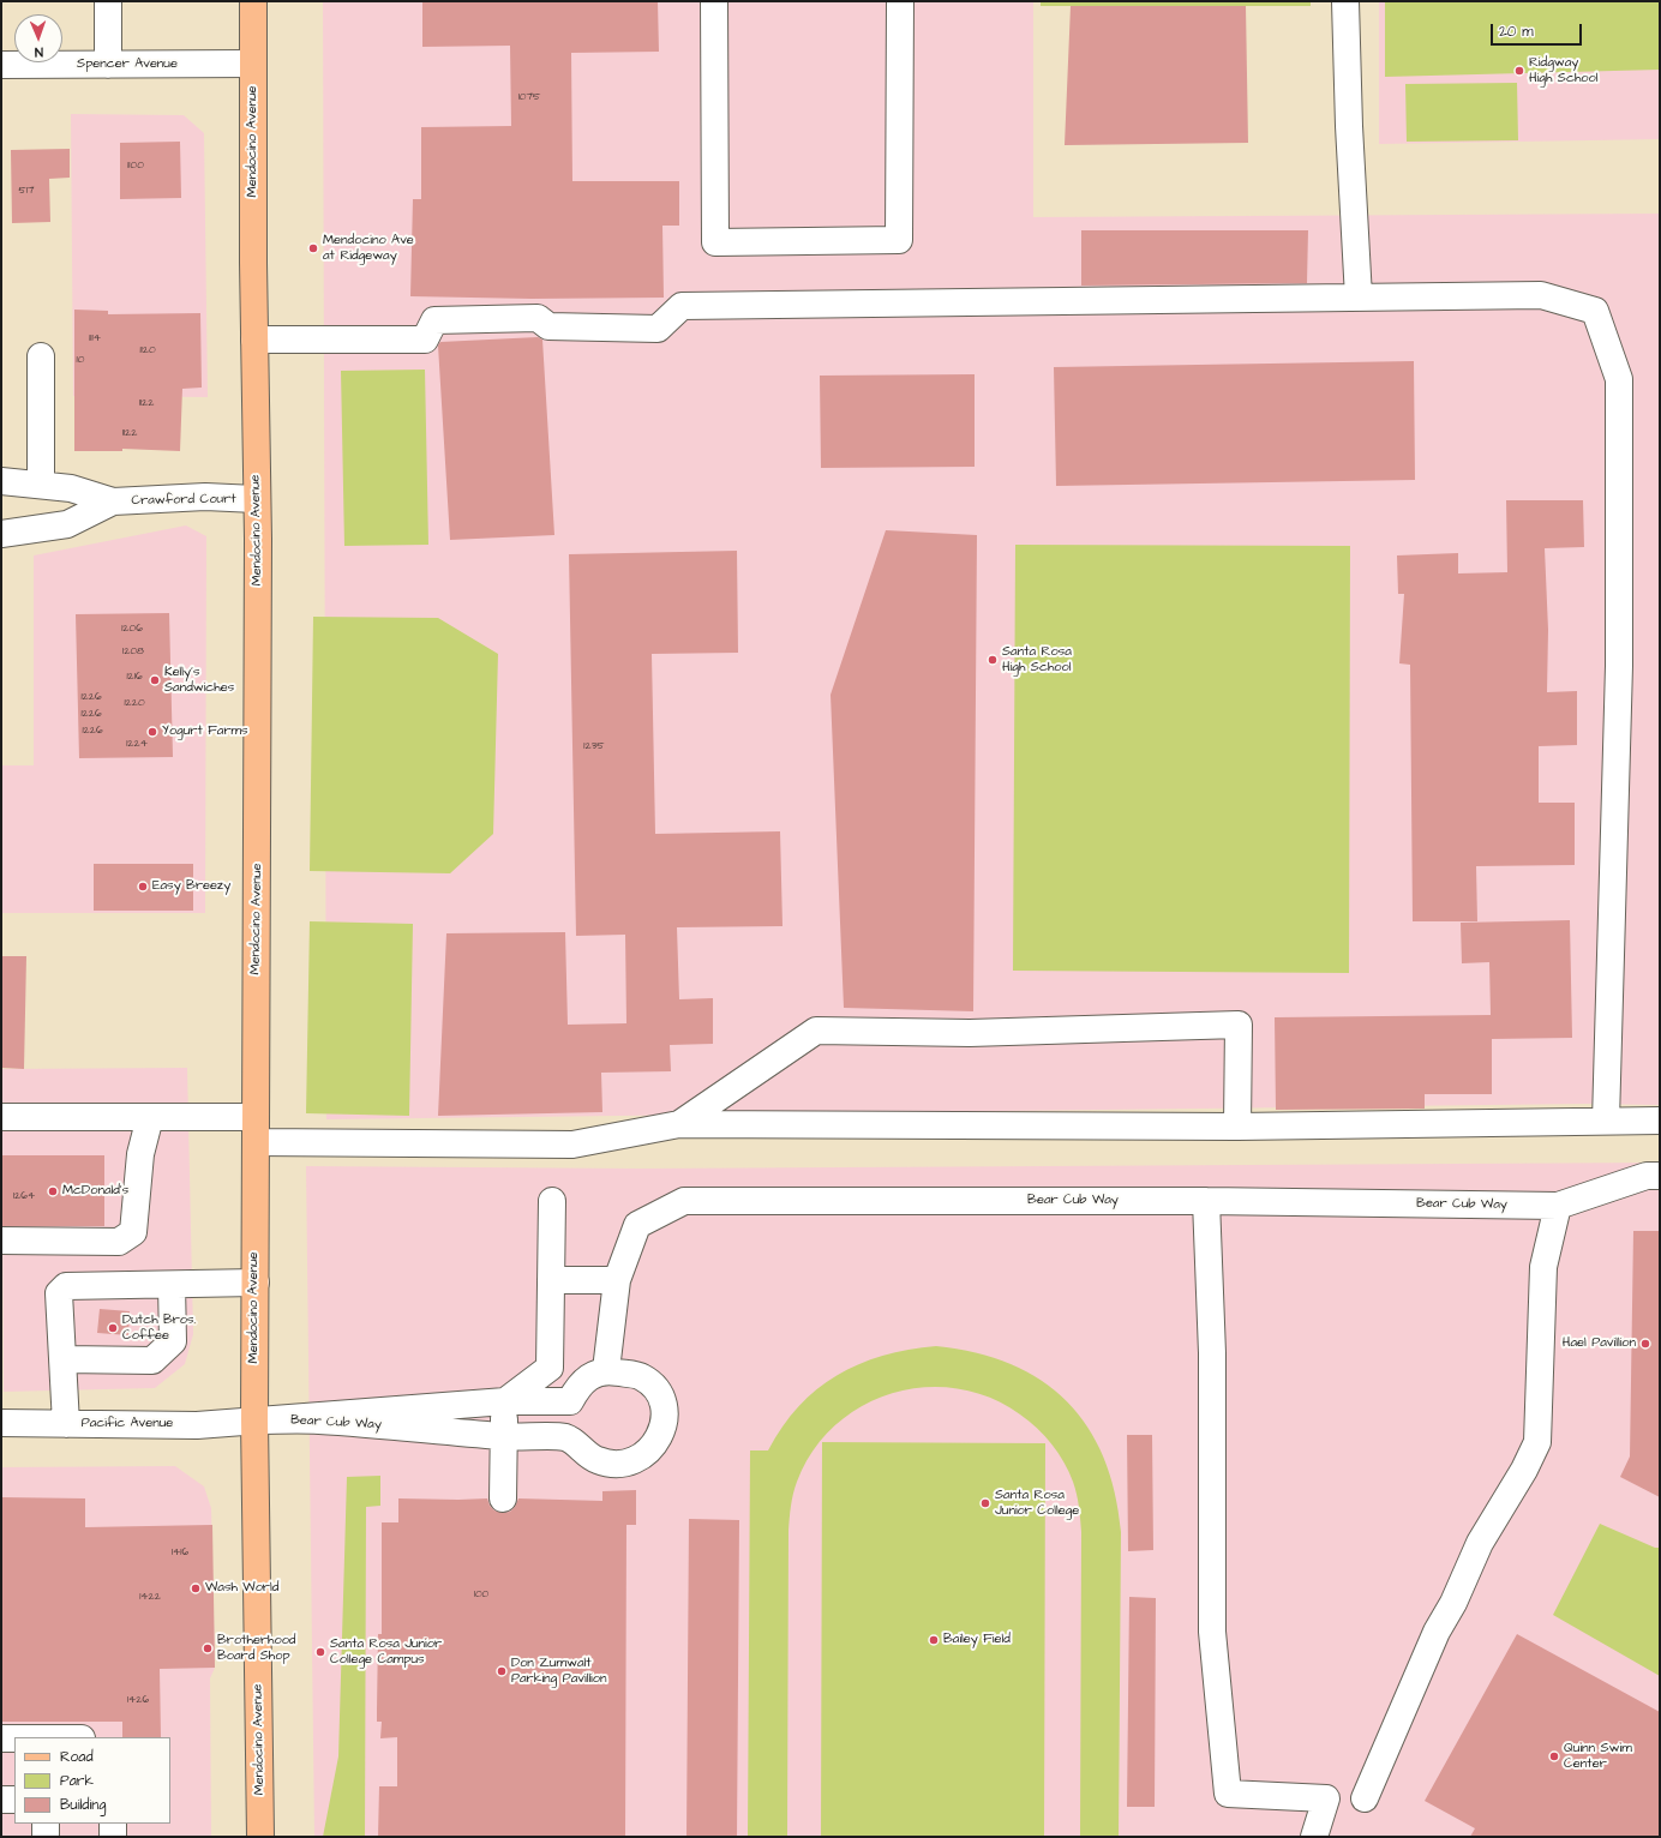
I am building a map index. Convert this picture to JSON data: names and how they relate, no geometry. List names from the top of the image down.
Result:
{
  "streets": {
    "main road": ["Mendocino Avenue"],
    "street": [
      "Spencer Avenue",
      "Crawford Court",
      "Bear Cub Way",
      "Pacific Avenue"
    ]
  },
  "crossings": [
    ["Spencer Avenue", "Mendocino Avenue"],
    ["Mendocino Avenue", "Crawford Court"],
    ["Mendocino Avenue", "Bear Cub Way"],
    ["Mendocino Avenue", "Pacific Avenue"],
    ["Bear Cub Way", "Pacific Avenue"]
  ],
  "places": [
    "Ridgway High School",
    "Mendocino Ave at Ridgeway",
    "Santa Rosa High School",
    "Kelly's Sandwiches",
    "Yogurt Farms",
    "Easy Breezy",
    "McDonald's",
    "Dutch Bros. Coffee",
    "Hael Pavillion",
    "Santa Rosa Junior College",
    "Wash World",
    "Bailey Field",
    "Brotherhood Board Shop",
    "Santa Rosa Junior College Campus",
    "Don Zumwalt Parking Pavillion",
    "Quinn Swim Center"
  ],
  "house_numbers": [
    "1075",
    "1100",
    "517",
    "1114",
    "1120",
    "10",
    "1122",
    "1122",
    "1206",
    "1208",
    "1216",
    "1226",
    "1220",
    "1226",
    "1226",
    "1224",
    "1235",
    "1264",
    "1416",
    "100",
    "1422",
    "1426"
  ],
  "legend": ["Road", "Park", "Building"],
  "scale_bar": "20 m",
  "north": "bottom"
}
